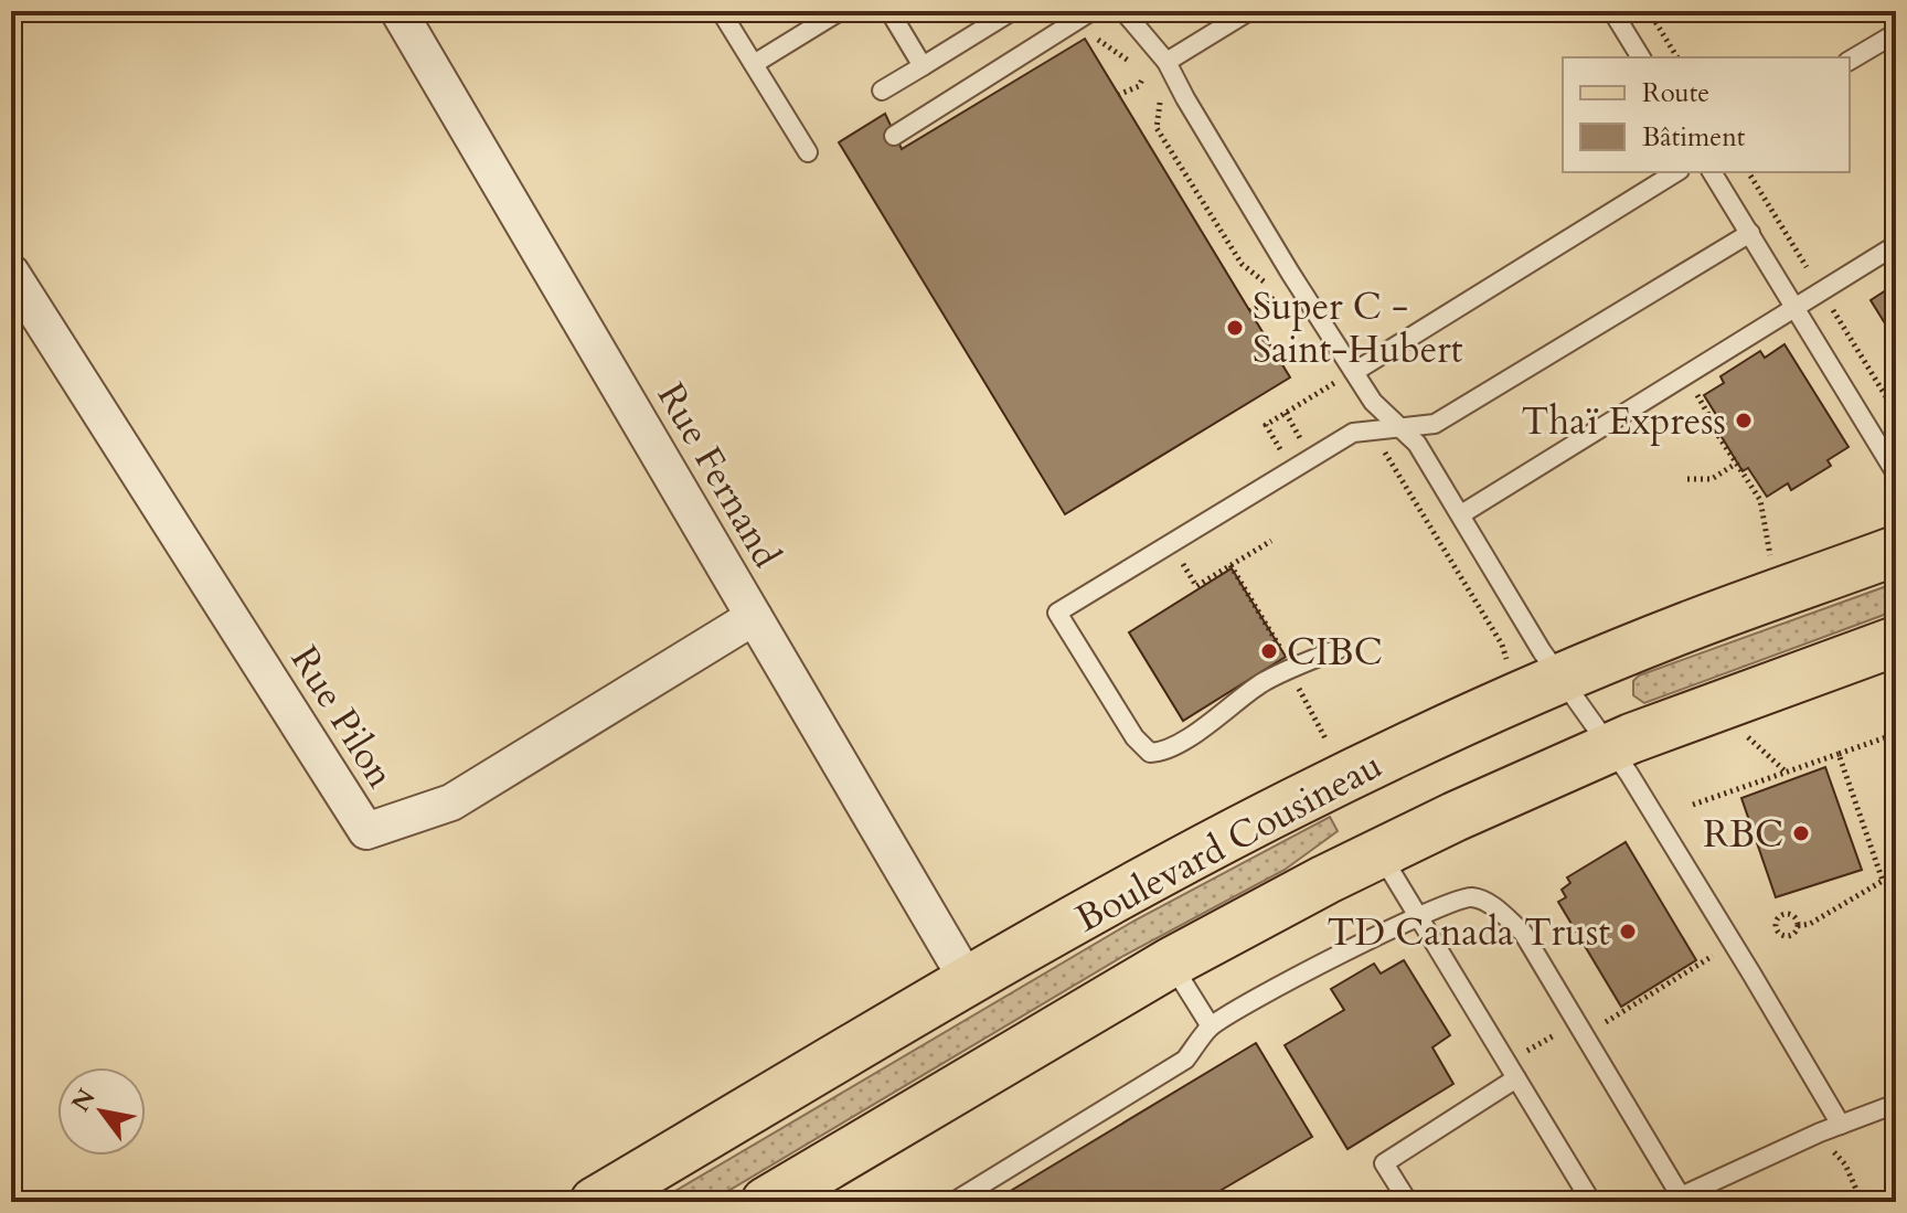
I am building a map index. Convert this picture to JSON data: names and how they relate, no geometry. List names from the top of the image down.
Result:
{
  "streets": {
    "main road": ["Boulevard Cousineau"],
    "street": ["Rue Fernand", "Rue Pilon"]
  },
  "crossings": [
    ["Rue Fernand", "Rue Pilon"],
    ["Rue Fernand", "Boulevard Cousineau"]
  ],
  "places": [
    "Super C - Saint-Hubert",
    "Thaï Express",
    "CIBC",
    "RBC",
    "TD Canada Trust"
  ],
  "legend": ["Route", "Bâtiment"],
  "north": "top left"
}
